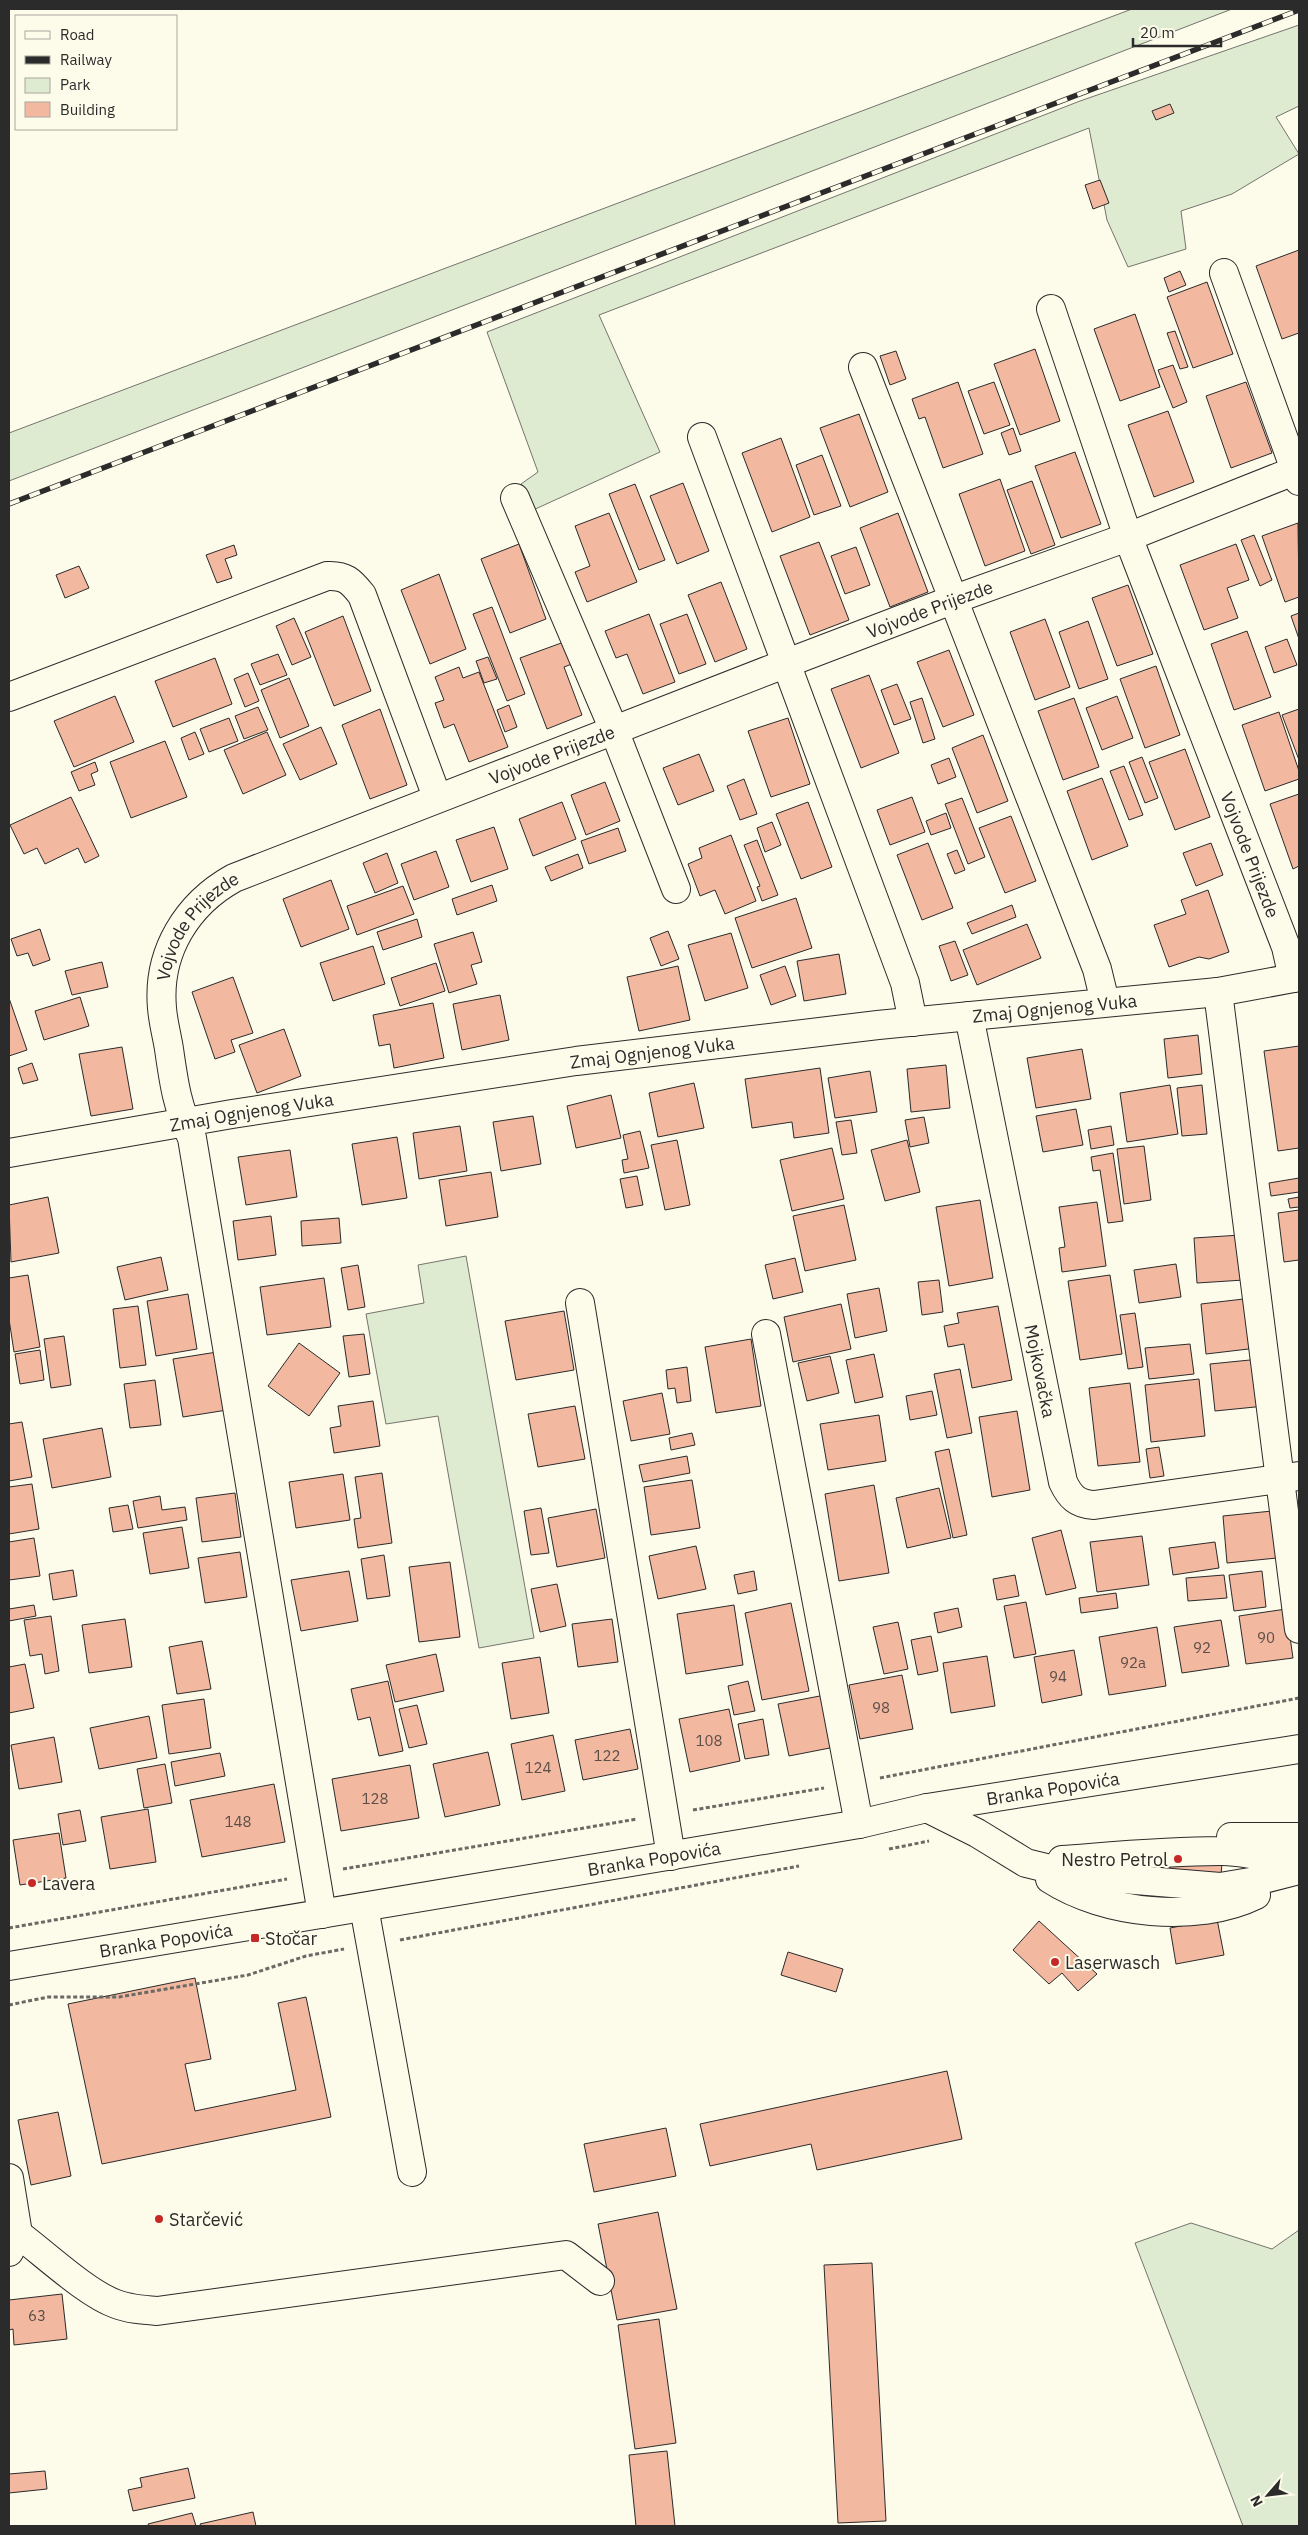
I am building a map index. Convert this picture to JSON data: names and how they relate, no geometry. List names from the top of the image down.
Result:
{
  "streets": {
    "street": [
      "Vojvode Prijezde",
      "Zmaj Ognjenog Vuka",
      "Mojkovačka",
      "Branka Popovića"
    ]
  },
  "crossings": [
    ["Vojvode Prijezde", "Zmaj Ognjenog Vuka"],
    ["Vojvode Prijezde", "Branka Popovića"],
    ["Zmaj Ognjenog Vuka", "Mojkovačka"]
  ],
  "places": {
    "other": [
      "Nestro Petrol",
      "Lavera",
      "Laserwasch",
      "Starčević"
    ],
    "transit": ["Stočar"]
  },
  "house_numbers": [
    "90",
    "92",
    "92a",
    "94",
    "98",
    "108",
    "122",
    "124",
    "128",
    "148",
    "63"
  ],
  "legend": [
    "Road",
    "Railway",
    "Park",
    "Building"
  ],
  "scale_bar": "20 m",
  "north": "bottom left"
}
